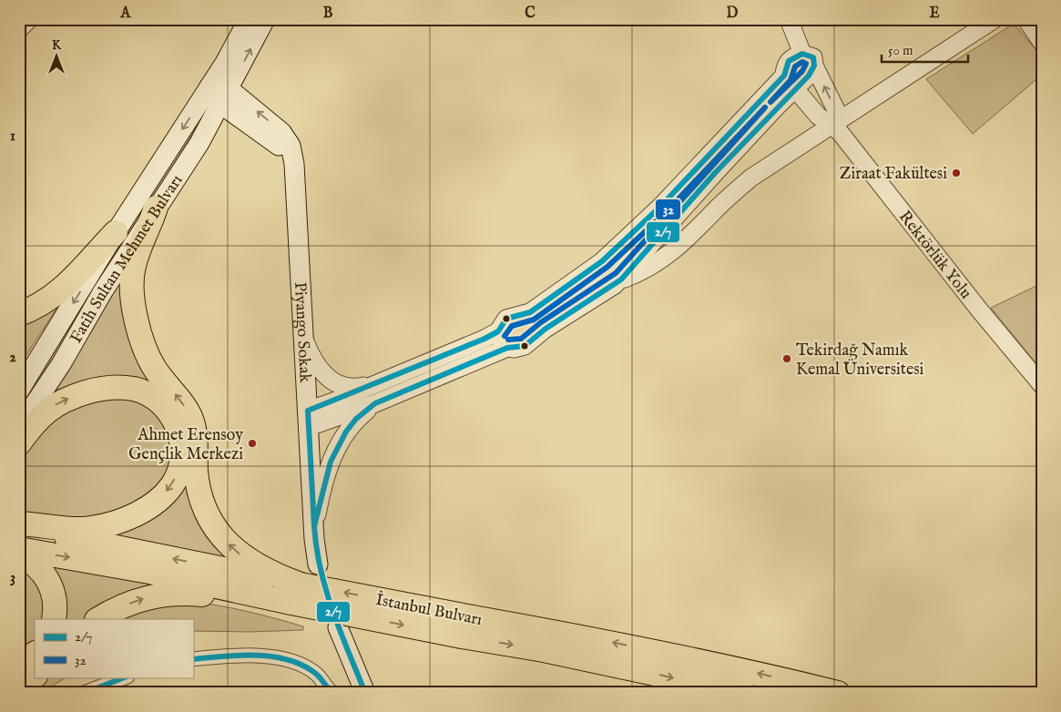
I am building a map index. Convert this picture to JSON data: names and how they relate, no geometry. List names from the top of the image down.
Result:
{
  "streets": {
    "highway": ["İstanbul Bulvarı"],
    "main road": ["Fatih Sultan Mehmet Bulvarı", "Piyango Sokak"],
    "street": ["Rektörlük Yolu"]
  },
  "crossings": [
    ["Fatih Sultan Mehmet Bulvarı", "Piyango Sokak"]
  ],
  "places": ["Ziraat Fakültesi", "Tekirdağ Namık Kemal Üniversitesi", "Ahmet Erensoy Gençlik Merkezi"],
  "lines": ["transit line 2/7", "transit line 32"],
  "legend": ["2/7", "32"],
  "scale_bar": "50 m",
  "north": "top",
  "grid": {
    "columns": [
      "A",
      "B",
      "C",
      "D",
      "E"
    ],
    "rows": ["1", "2", "3"]
  }
}
